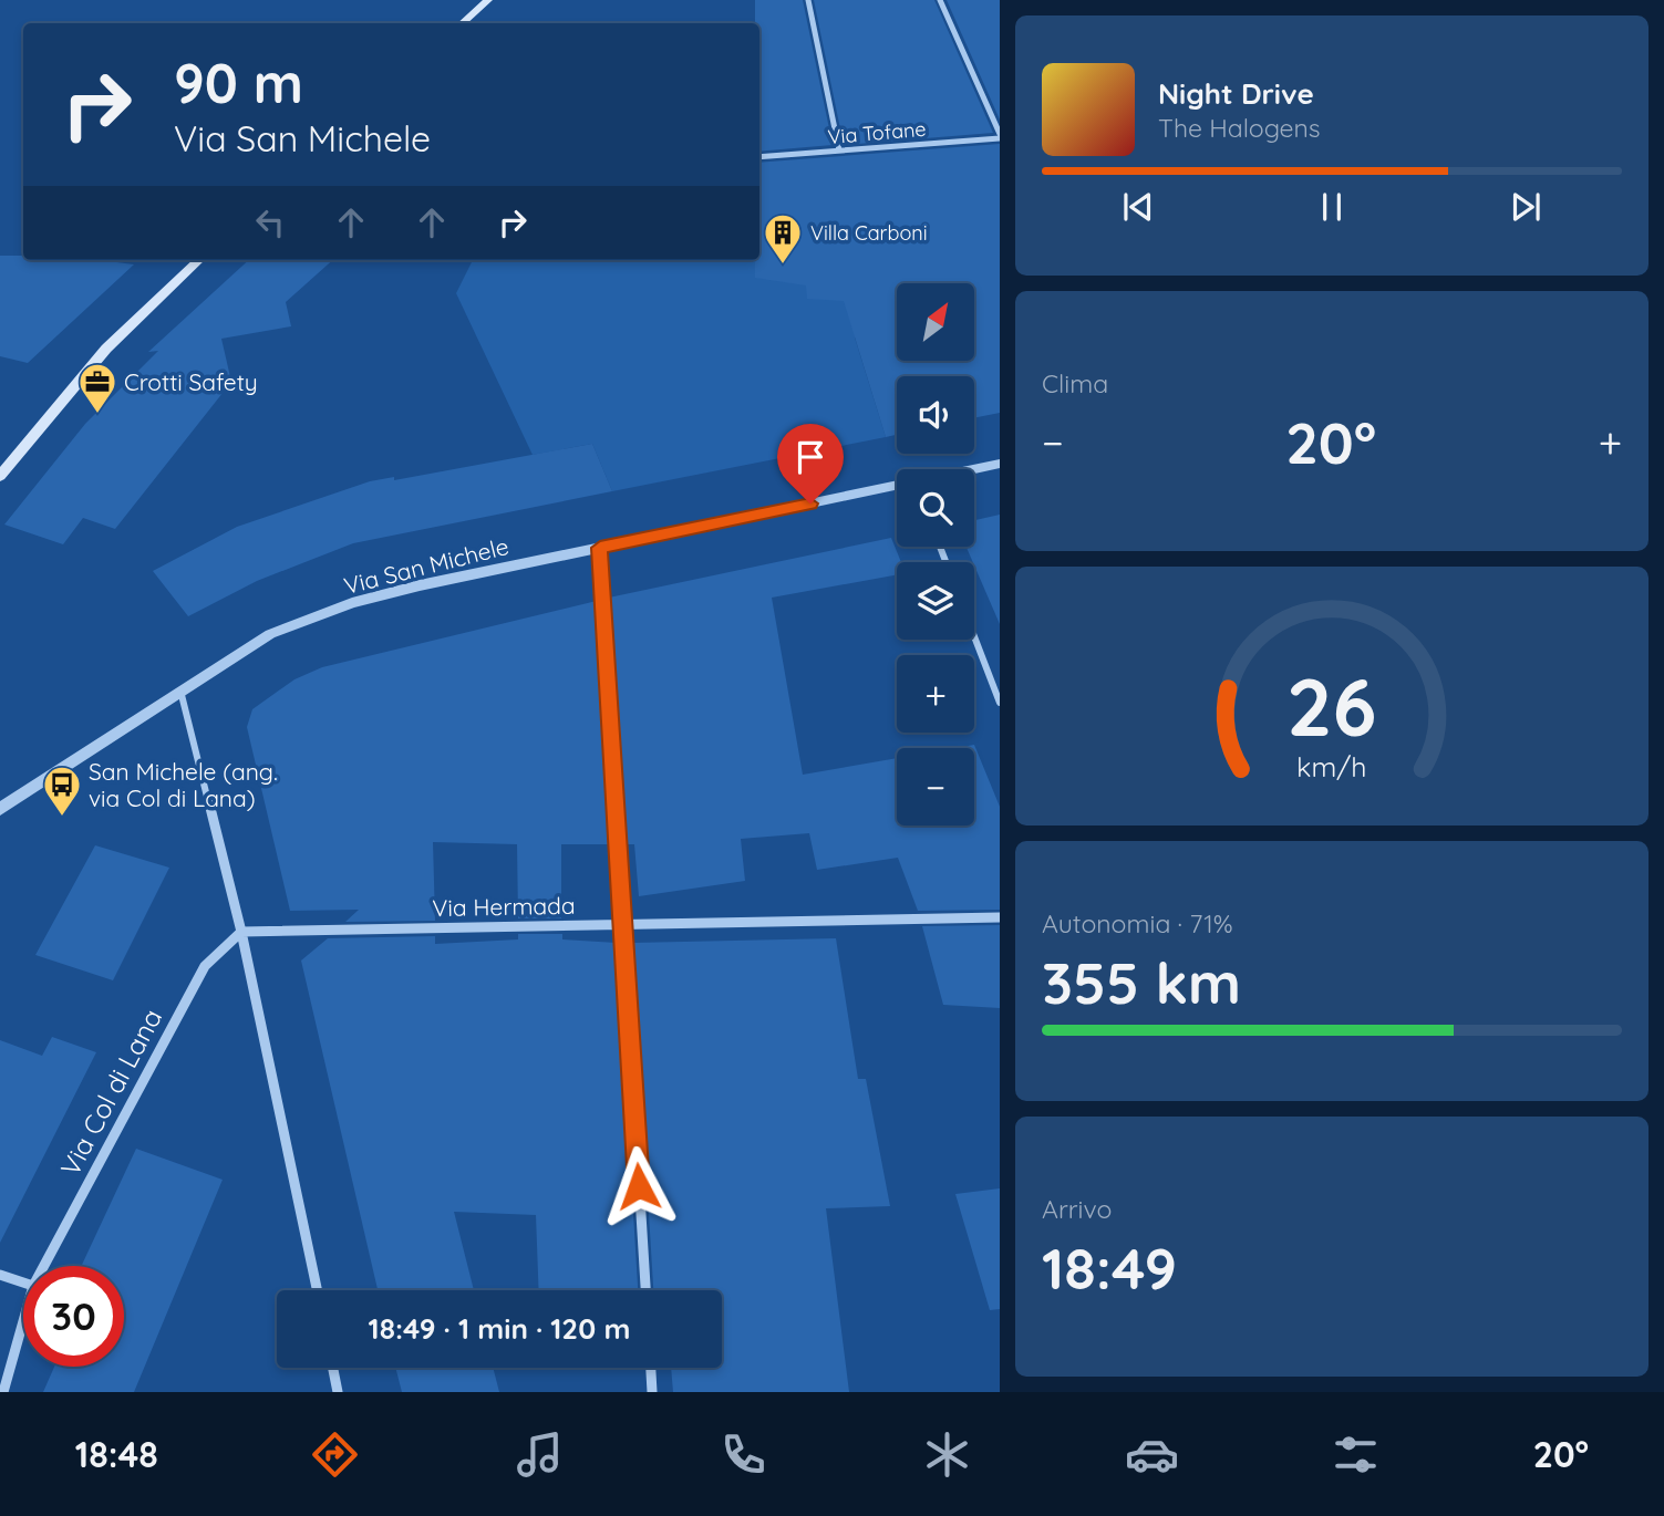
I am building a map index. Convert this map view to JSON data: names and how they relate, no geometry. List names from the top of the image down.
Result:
{
  "streets": {
    "street": [
      "Via Tofane",
      "Via San Michele",
      "Via Hermada",
      "Via Col di Lana"
    ]
  },
  "crossings": [
    ["Via Hermada", "Via Col di Lana"]
  ],
  "places": {
    "building": ["Villa Carboni"],
    "office": ["Crotti Safety"],
    "bus stop": ["San Michele (ang. via Col di Lana)"]
  },
  "north": "top right",
  "page": {
    "turn": ["90 m", "Via San Michele"],
    "song": ["Night Drive", "The Halogens"],
    "map_buttons": ["+", "−"],
    "tile": [
      "Clima",
      ["Autonomia · 71%", "355 km"],
      ["Arrivo", "18:49"]
    ],
    "heat": ["−", "20°", "+"],
    "limit": "30",
    "trip": "18:49 · 1 min · 120 m",
    "tabs": ["18:48", "20°"],
    "gauge": ["26", "km/h"]
  }
}
